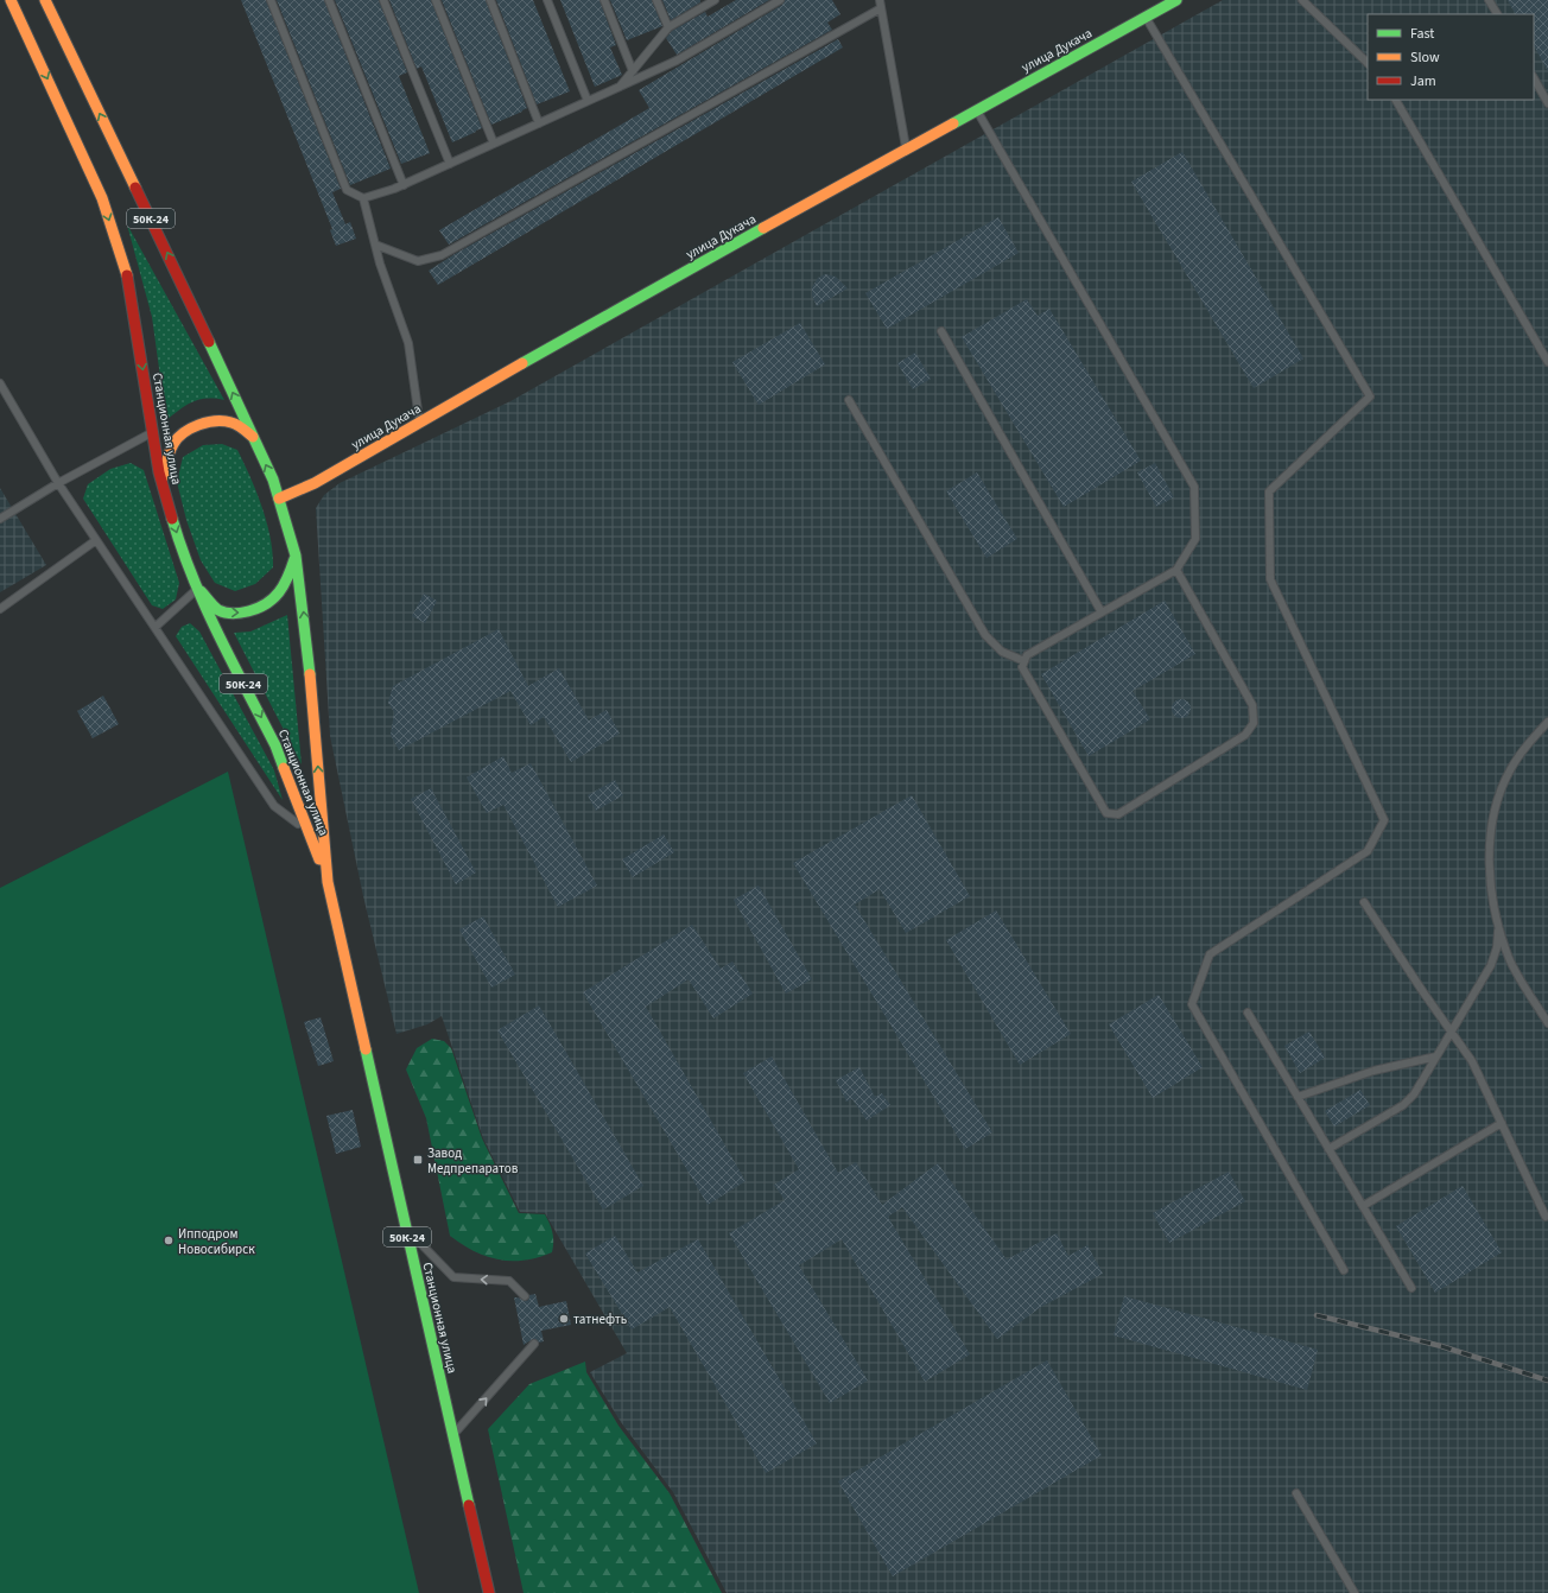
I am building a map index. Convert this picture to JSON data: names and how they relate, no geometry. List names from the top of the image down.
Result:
{
  "streets": {
    "main road": ["улица Дукача", "50К-24", "Станционная улица"]
  },
  "crossings": [
    ["улица Дукача", "Станционная улица"]
  ],
  "places": {
    "transit": ["Завод Медпрепаратов"],
    "other": ["Ипподром Новосибирск", "татнефть"]
  },
  "legend": ["Fast", "Slow", "Jam"]
}
